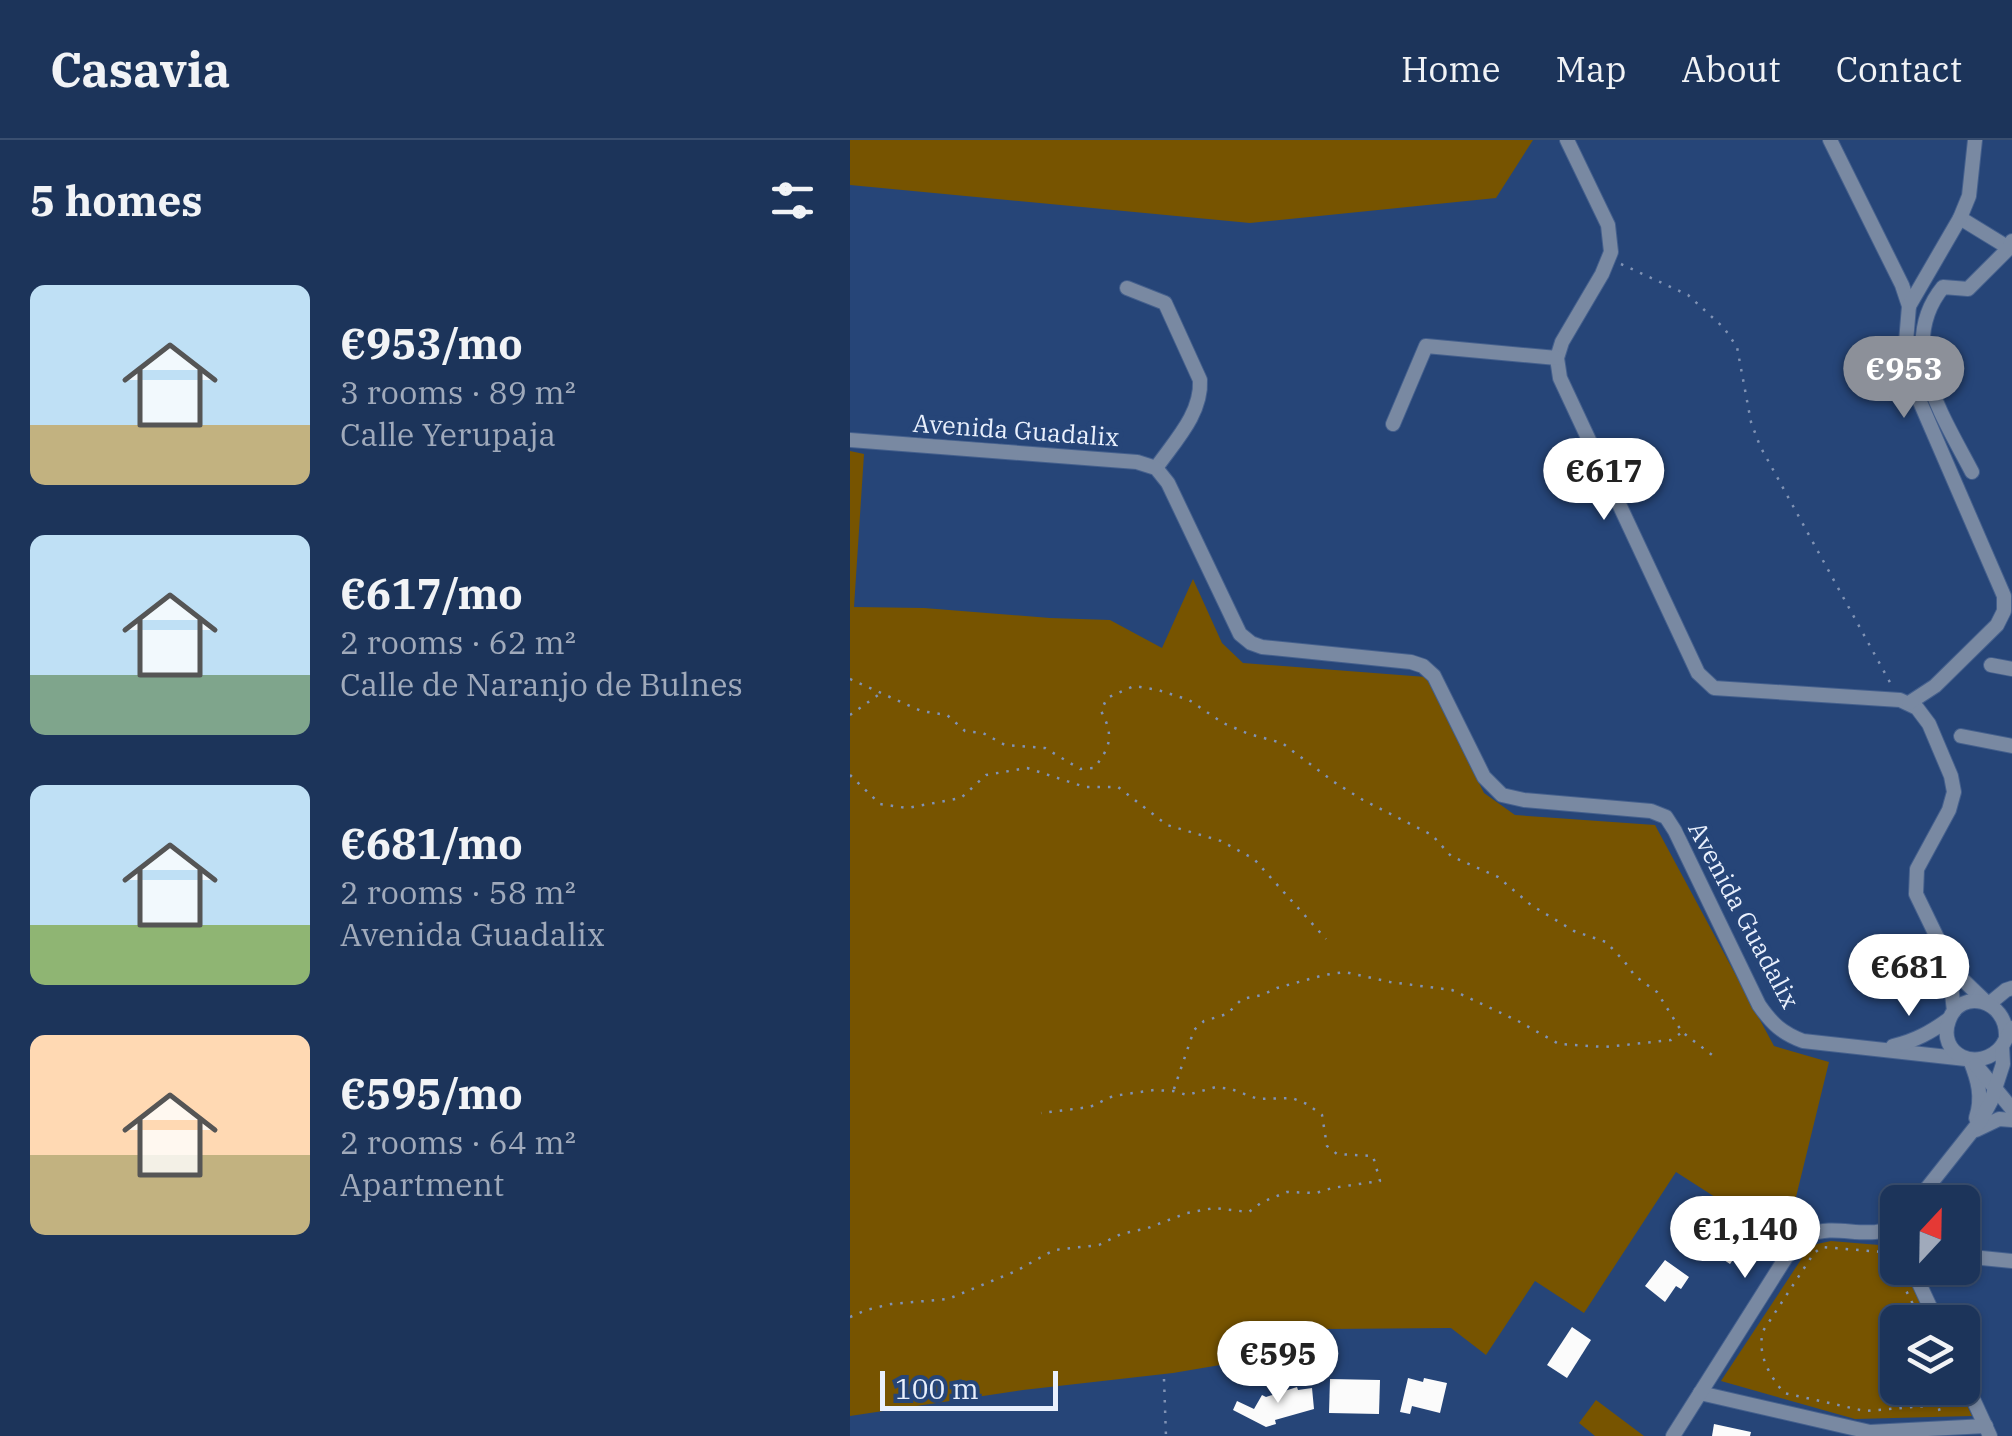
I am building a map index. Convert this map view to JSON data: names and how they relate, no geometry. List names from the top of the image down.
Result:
{
  "streets": {
    "street": ["Avenida Guadalix"]
  },
  "scale_bar": "100 m",
  "north": "top",
  "page": {
    "header": "Casavia",
    "nav": [
      "Home",
      "Map",
      "About",
      "Contact"
    ],
    "heading": "5 homes",
    "list": [
      {
        "name": "€953/mo",
        "note": "3 rooms · 89 m² · Calle Yerupaja"
      },
      {
        "name": "€617/mo",
        "note": "2 rooms · 62 m² · Calle de Naranjo de Bulnes"
      },
      {
        "name": "€681/mo",
        "note": "2 rooms · 58 m² · Avenida Guadalix"
      },
      {
        "name": "€595/mo",
        "note": "2 rooms · 64 m² · Apartment"
      }
    ],
    "price": [
      "€953",
      "€617",
      "€681",
      "€1,140",
      "€595"
    ],
    "scale": "100 m"
  }
}
